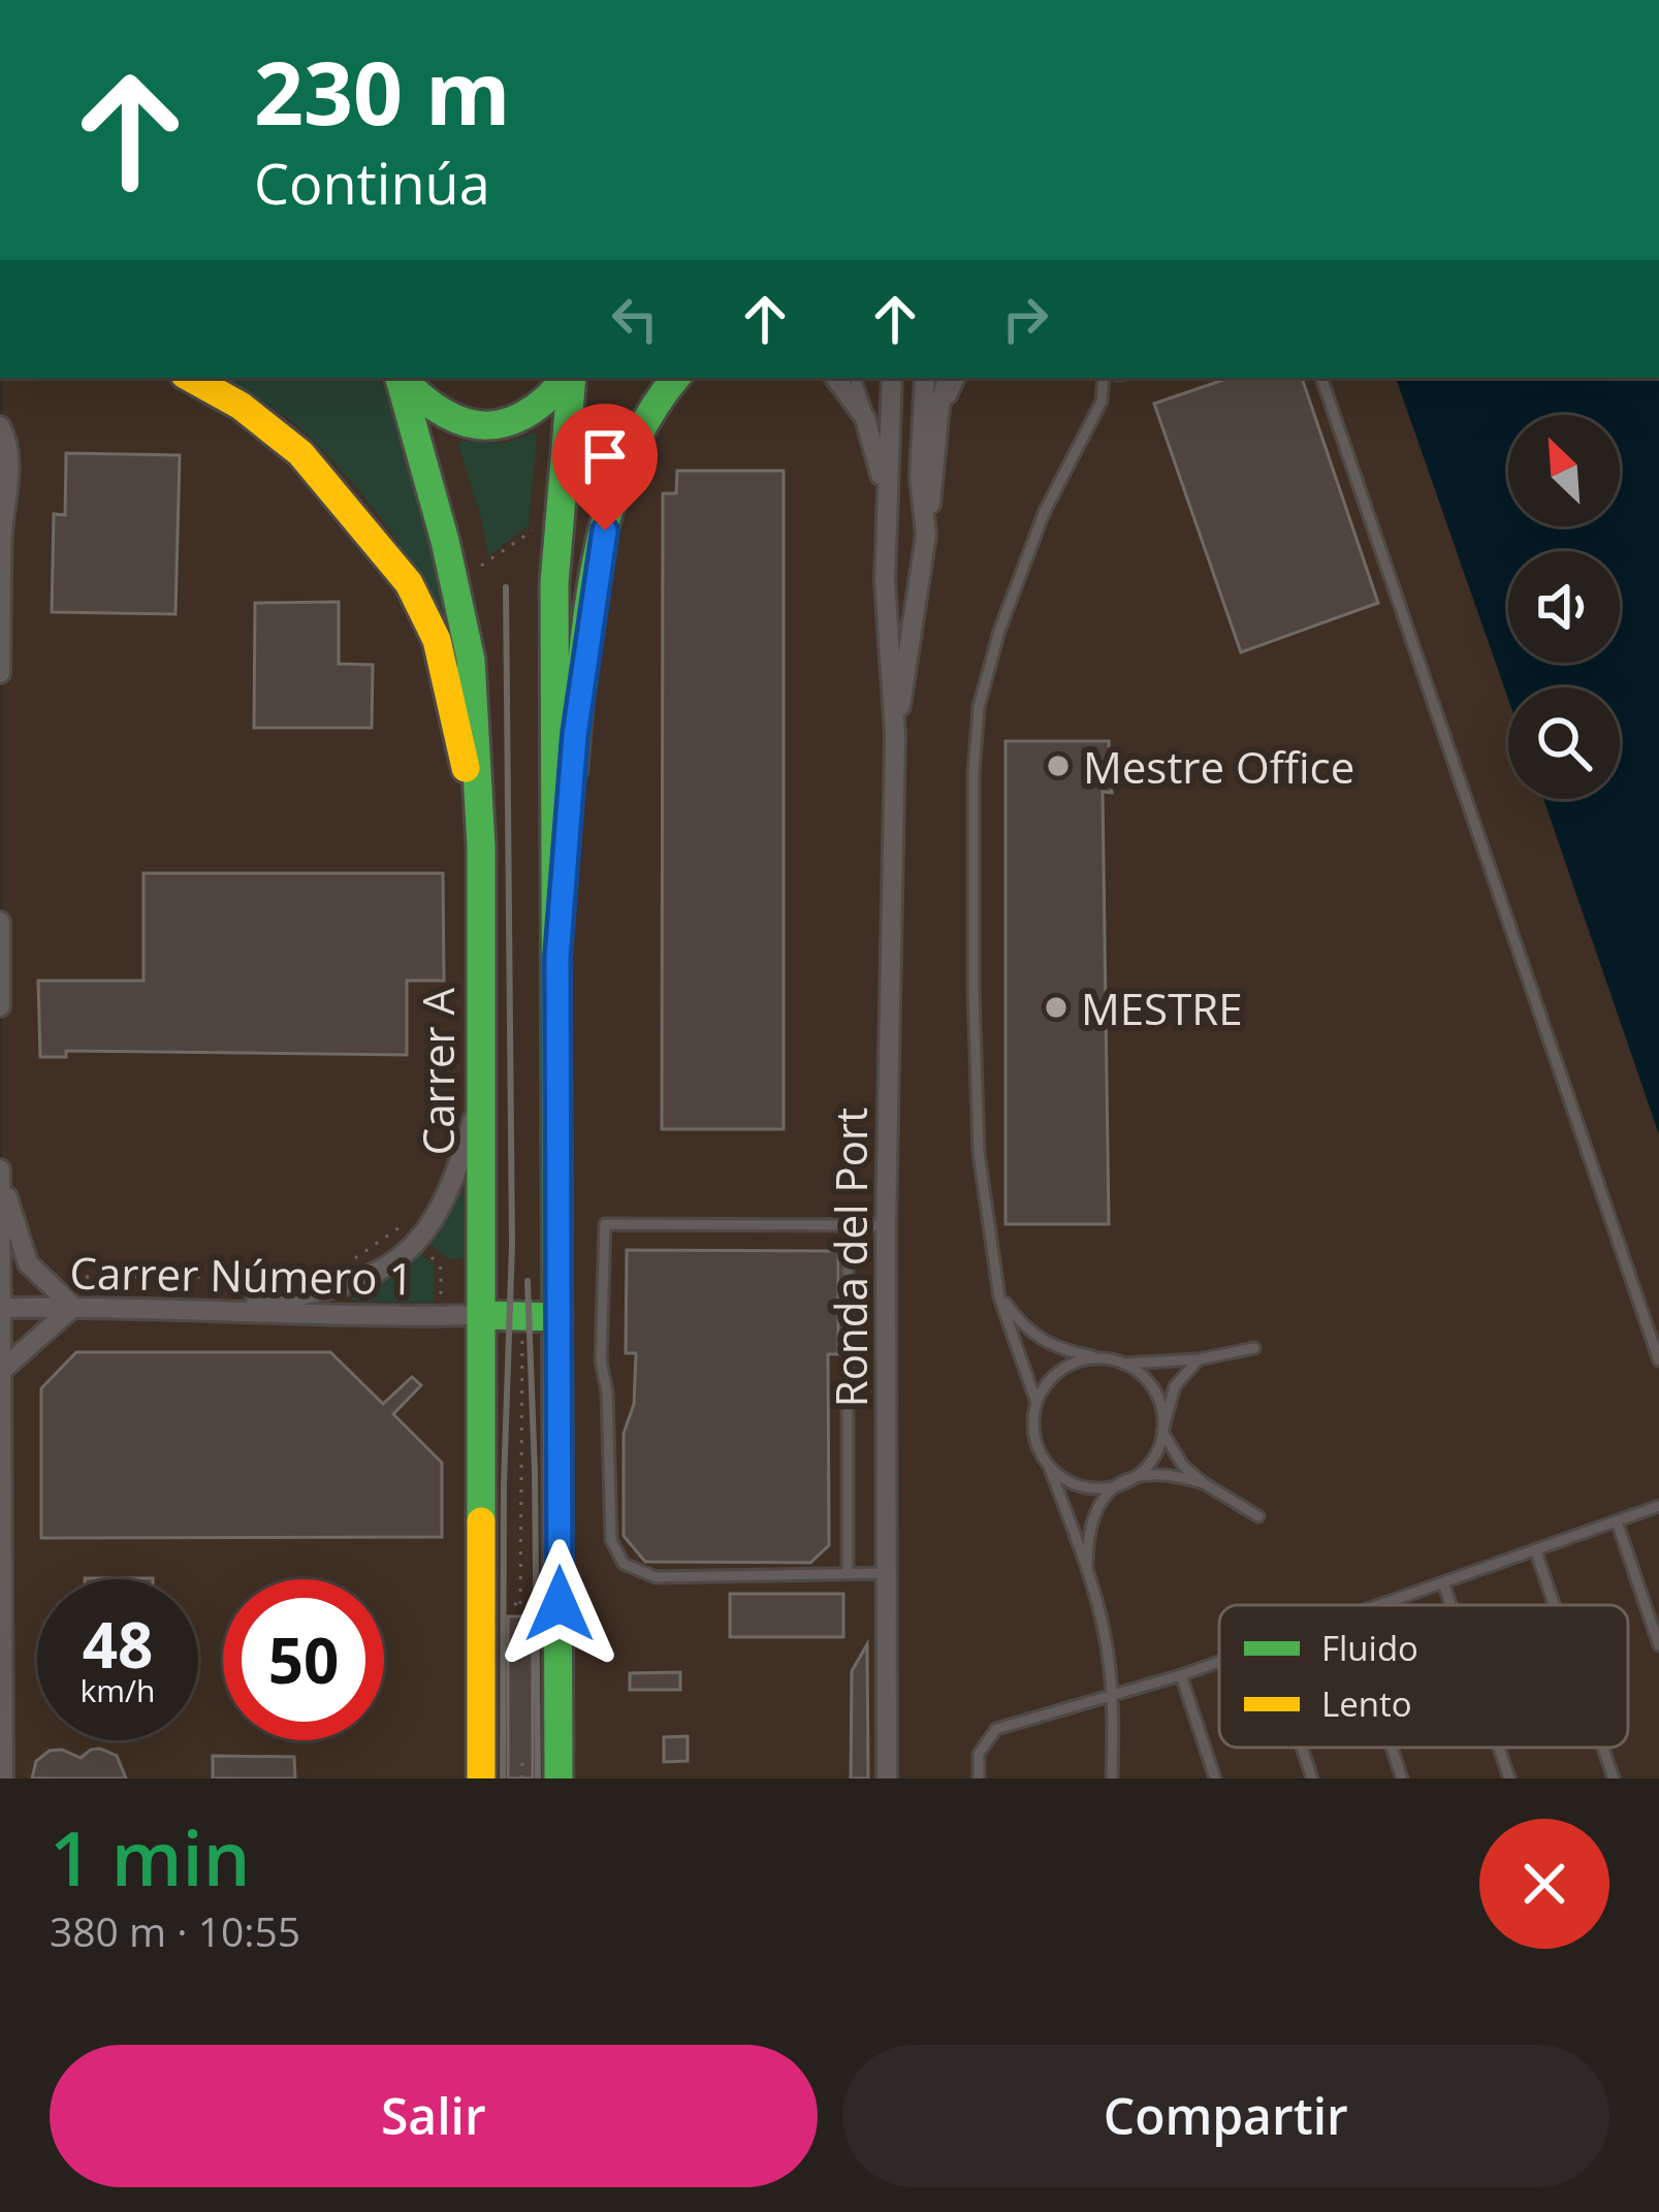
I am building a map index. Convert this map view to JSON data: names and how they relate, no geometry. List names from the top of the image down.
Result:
{
  "streets": {
    "main road": ["Carrer A"],
    "street": ["Ronda del Port", "Carrer Número 1"]
  },
  "crossings": [
    ["Carrer A", "Carrer Número 1"]
  ],
  "places": ["Mestre Office", "MESTRE"],
  "legend": ["Fluido", "Lento"],
  "north": "top left",
  "page": {
    "turn": ["230 m", "Continúa"],
    "speed": "48 km/h",
    "limit": "50",
    "heading": ["1 min", "380 m · 10:55"],
    "buttons": ["Salir", "Compartir"]
  }
}
